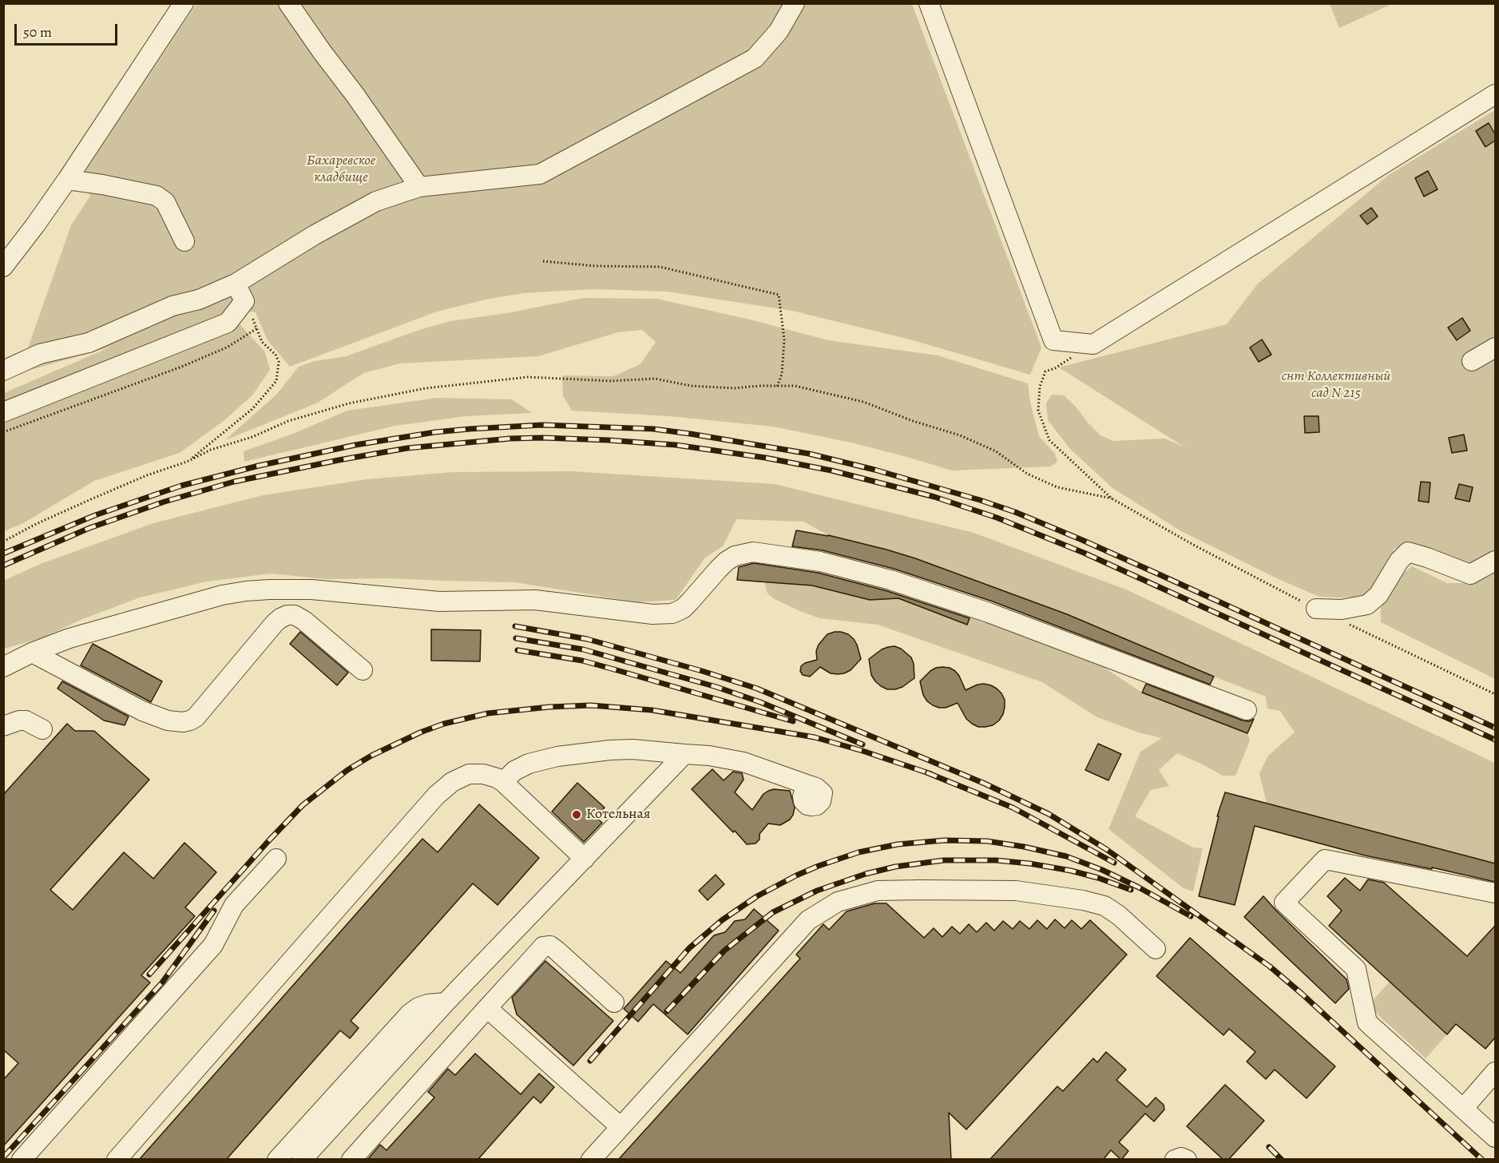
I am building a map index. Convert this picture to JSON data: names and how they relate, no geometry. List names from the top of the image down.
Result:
{
  "parks": ["Бахаревское кладбище", "снт Коллективный сад N 215"],
  "places": ["Котельная"],
  "scale_bar": "50 m"
}
